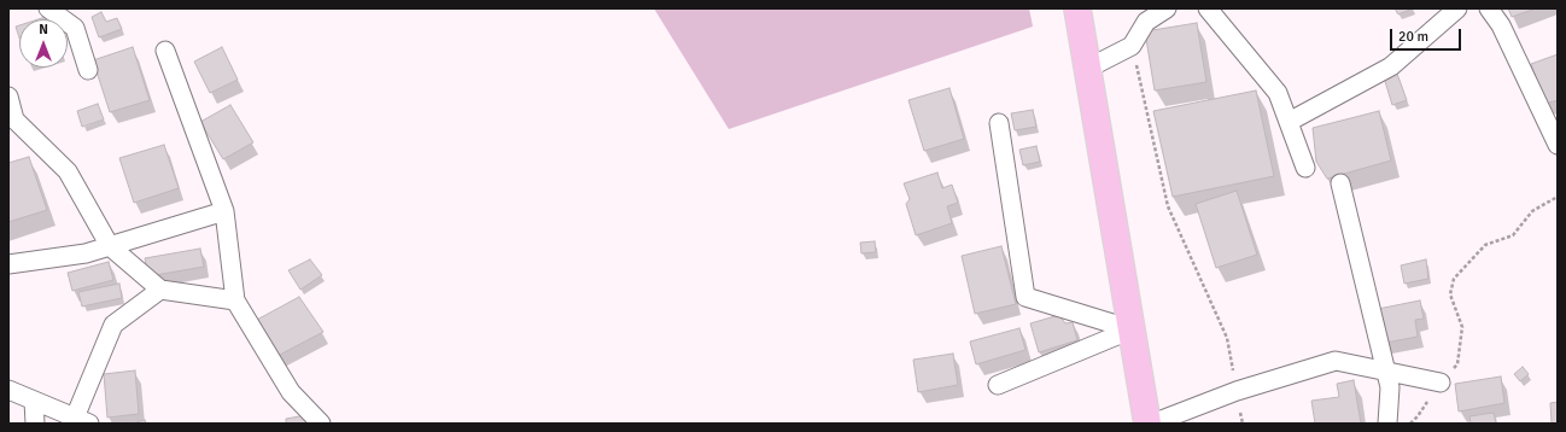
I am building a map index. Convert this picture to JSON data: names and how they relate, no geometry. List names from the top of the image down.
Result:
{
  "scale_bar": "20 m",
  "north": "top"
}
